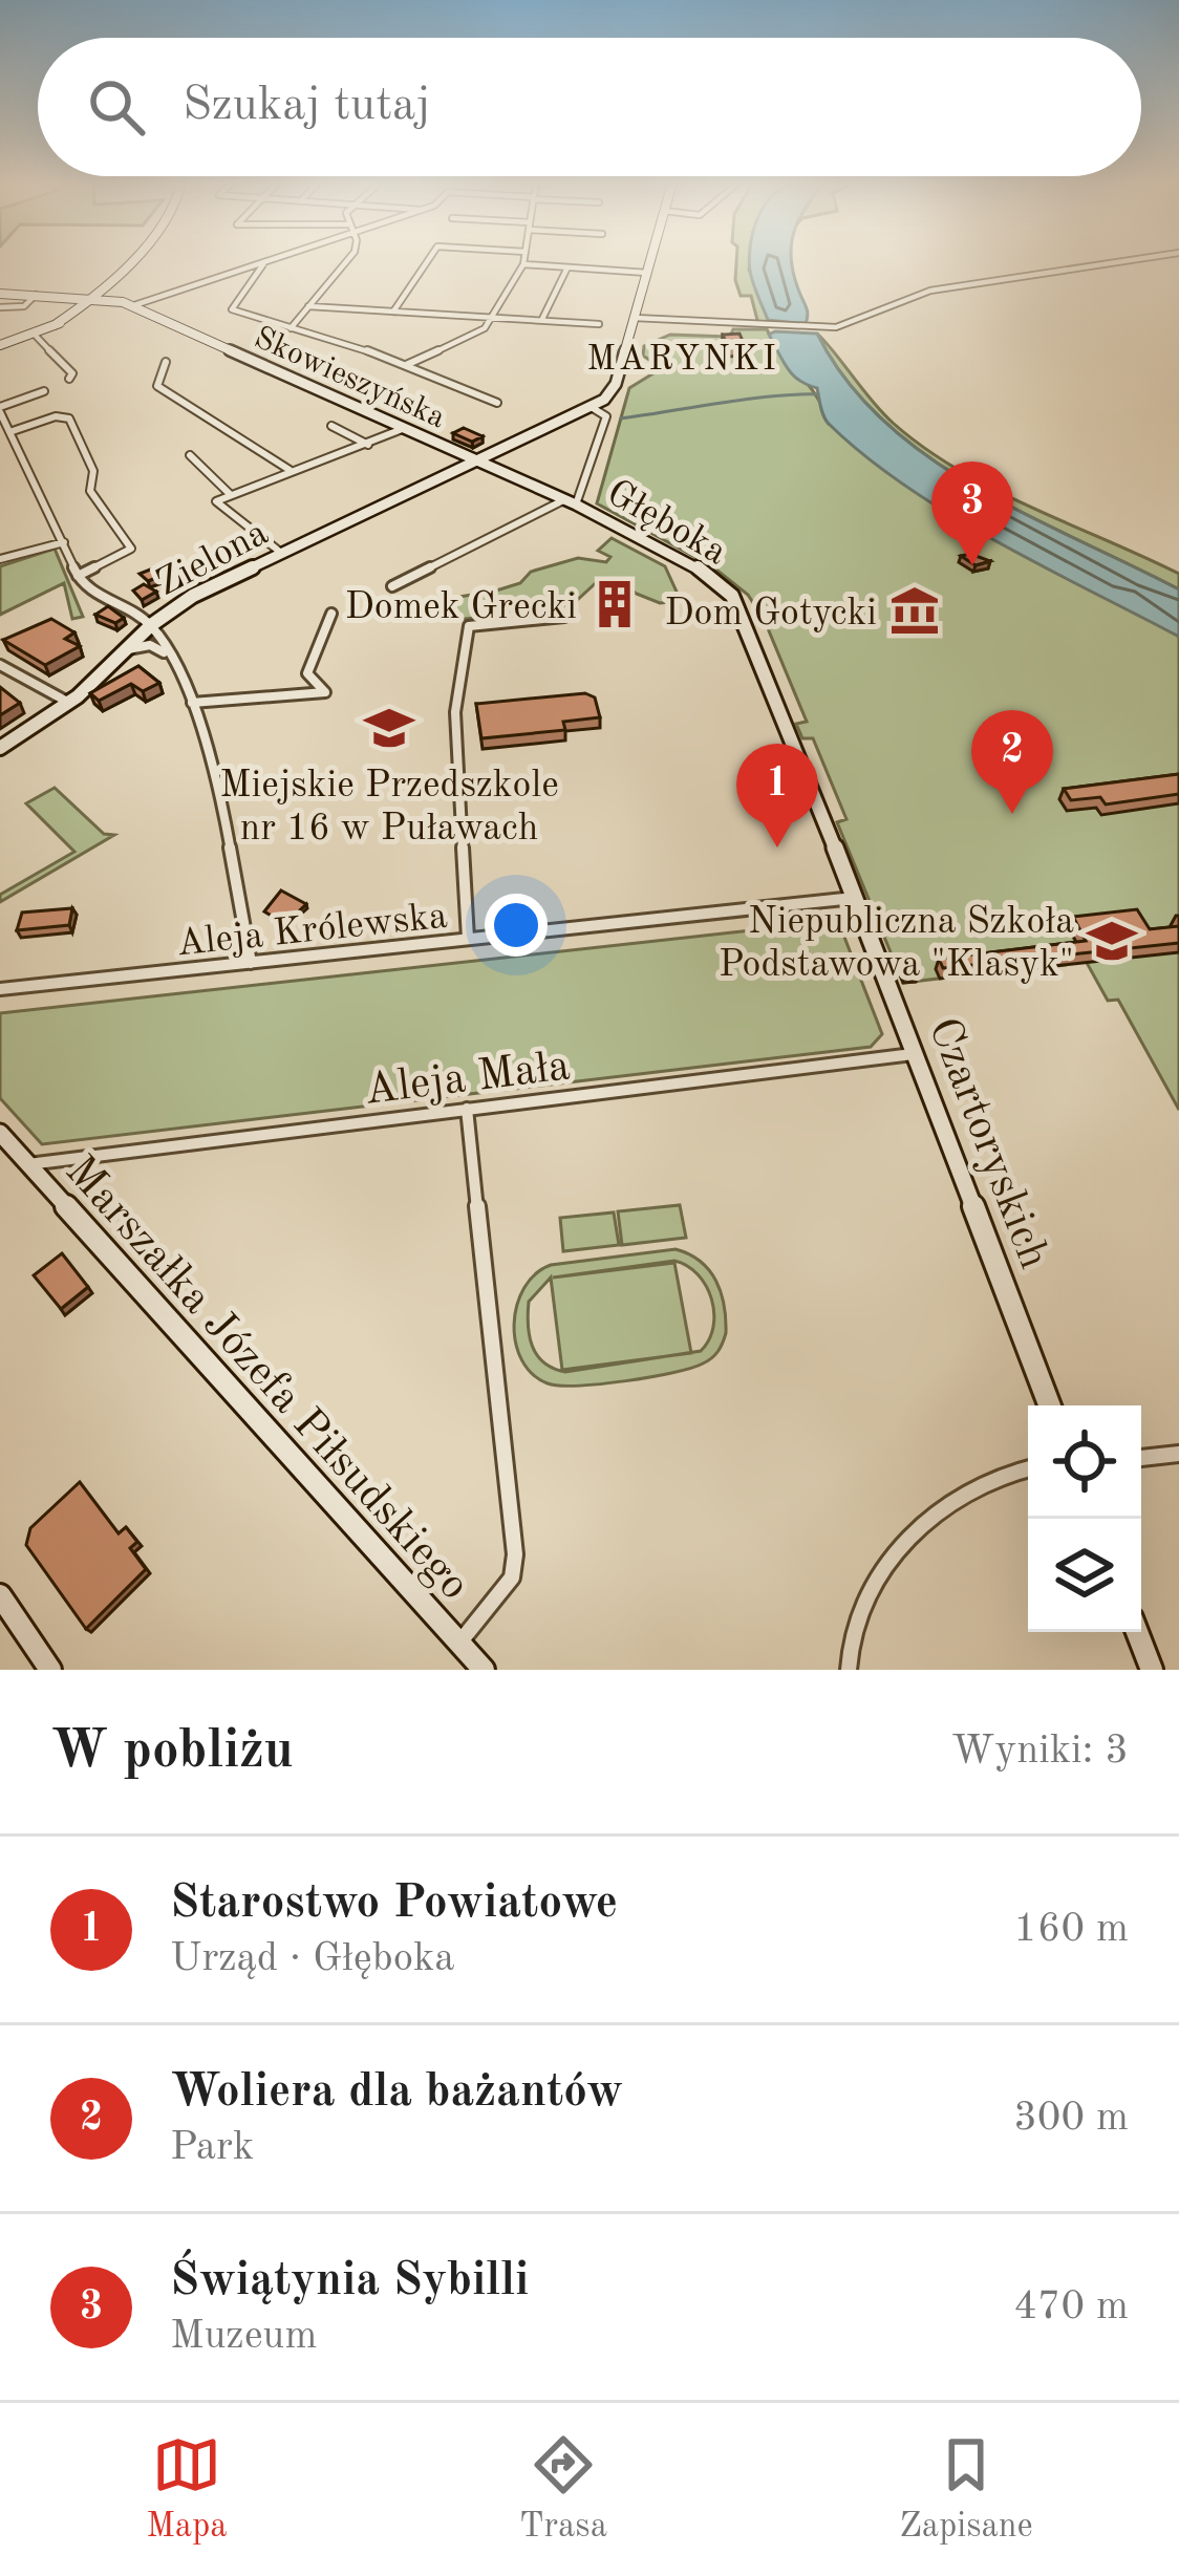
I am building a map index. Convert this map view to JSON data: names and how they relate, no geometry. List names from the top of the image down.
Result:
{
  "streets": {
    "main road": [
      "Skowieszyńska",
      "Głęboka",
      "Zielona",
      "Czartoryskich",
      "Marszałka Józefa Piłsudskiego"
    ],
    "street": ["Aleja Królewska", "Aleja Mała"]
  },
  "crossings": [
    ["Skowieszyńska", "Głęboka"],
    ["Skowieszyńska", "Zielona"],
    ["Głęboka", "Zielona"],
    ["Głęboka", "Aleja Królewska"],
    ["Głęboka", "Czartoryskich"],
    ["Aleja Królewska", "Czartoryskich"],
    ["Aleja Mała", "Czartoryskich"],
    ["Aleja Mała", "Marszałka Józefa Piłsudskiego"]
  ],
  "districts": ["MARYNKI"],
  "places": {
    "building": ["Domek Grecki"],
    "museum": ["Dom Gotycki"],
    "school or university": ["Miejskie Przedszkole nr 16 w Puławach", "Niepubliczna Szkoła Podstawowa \"Klasyk\""]
  },
  "page": {
    "search": "Szukaj tutaj",
    "pins": ["3", "2", "1"],
    "heading": ["W pobliżu", "Wyniki: 3"],
    "list": [
      {
        "mark": "1",
        "name": "Starostwo Powiatowe",
        "note": "Urząd · Głęboka",
        "value": "160 m"
      },
      {
        "mark": "2",
        "name": "Woliera dla bażantów",
        "note": "Park",
        "value": "300 m"
      },
      {
        "mark": "3",
        "name": "Świątynia Sybilli",
        "note": "Muzeum",
        "value": "470 m"
      }
    ],
    "nav": ["Mapa", "Trasa", "Zapisane"]
  }
}
